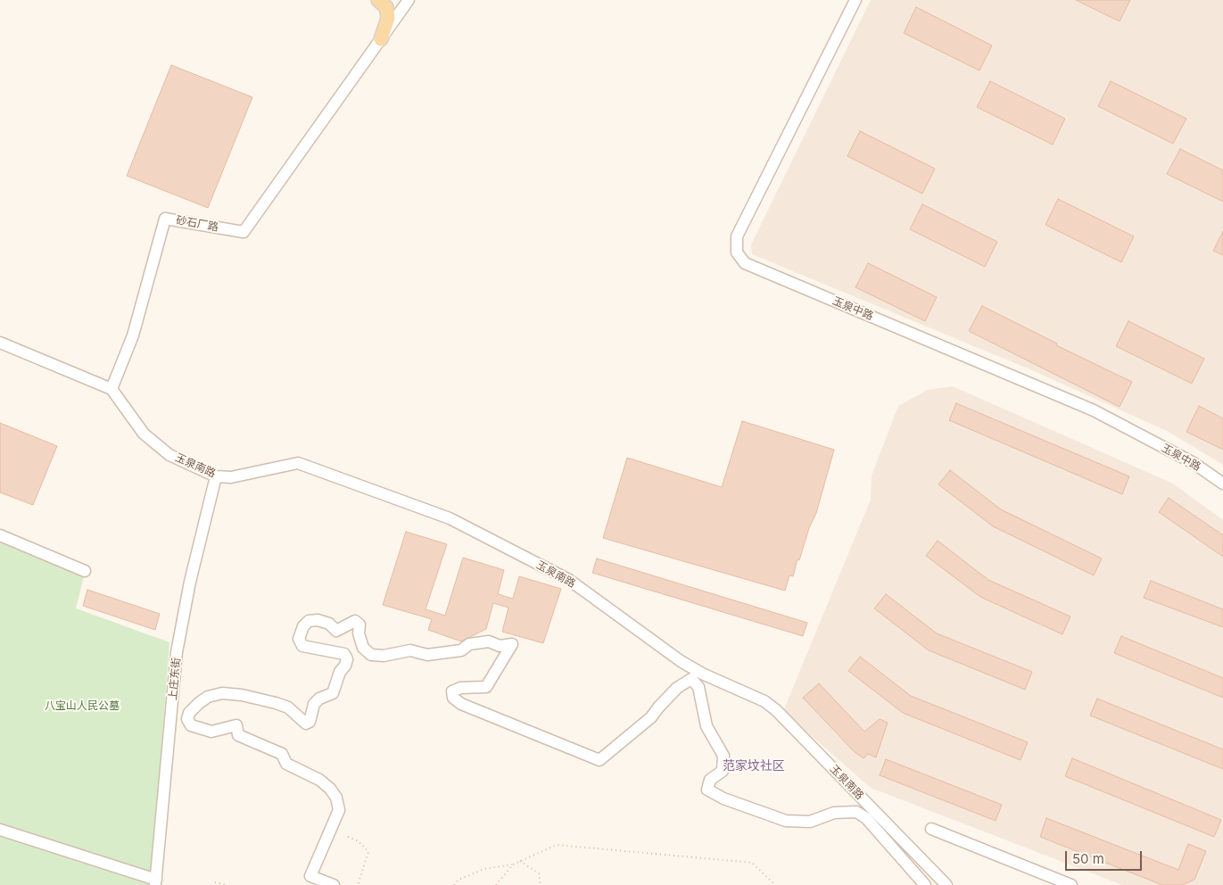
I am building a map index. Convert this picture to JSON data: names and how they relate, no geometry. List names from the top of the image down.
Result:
{
  "streets": {
    "street": [
      "砂石厂路",
      "玉泉中路",
      "玉泉南路",
      "上庄东街"
    ]
  },
  "crossings": [
    ["砂石厂路", "玉泉南路"],
    ["玉泉南路", "上庄东街"]
  ],
  "districts": ["范家坟社区"],
  "parks": ["八宝山人民公墓"],
  "scale_bar": "50 m"
}
